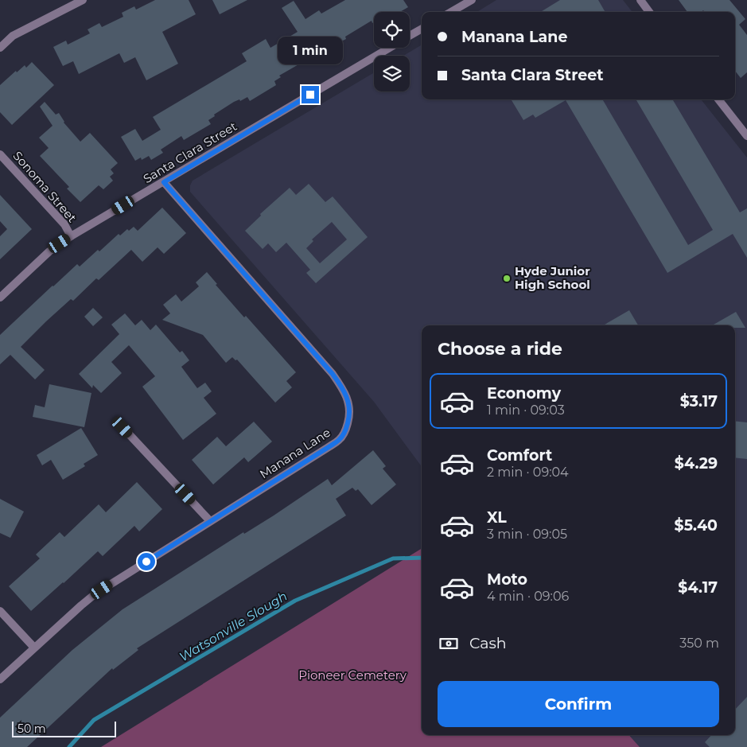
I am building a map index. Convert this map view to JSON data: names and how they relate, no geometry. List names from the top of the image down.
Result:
{
  "streets": {
    "street": ["Santa Clara Street", "Sonoma Street", "Manana Lane"]
  },
  "crossings": [
    ["Santa Clara Street", "Sonoma Street"],
    ["Santa Clara Street", "Manana Lane"]
  ],
  "water": ["Watsonville Slough"],
  "parks": ["Pioneer Cemetery"],
  "places": ["Hyde Junior High School"],
  "scale_bar": "50 m",
  "page": {
    "banner": ["Manana Lane", "Santa Clara Street"],
    "bubble": "1 min",
    "heading": "Choose a ride",
    "list": [
      {
        "name": "Economy",
        "note": "1 min · 09:03",
        "value": "$3.17"
      },
      {
        "name": "Comfort",
        "note": "2 min · 09:04",
        "value": "$4.29"
      },
      {
        "name": "XL",
        "note": "3 min · 09:05",
        "value": "$5.40"
      },
      {
        "name": "Moto",
        "note": "4 min · 09:06",
        "value": "$4.17"
      }
    ],
    "pay": ["Cash", "350 m"],
    "buttons": "Confirm",
    "scale": "50 m"
  }
}
